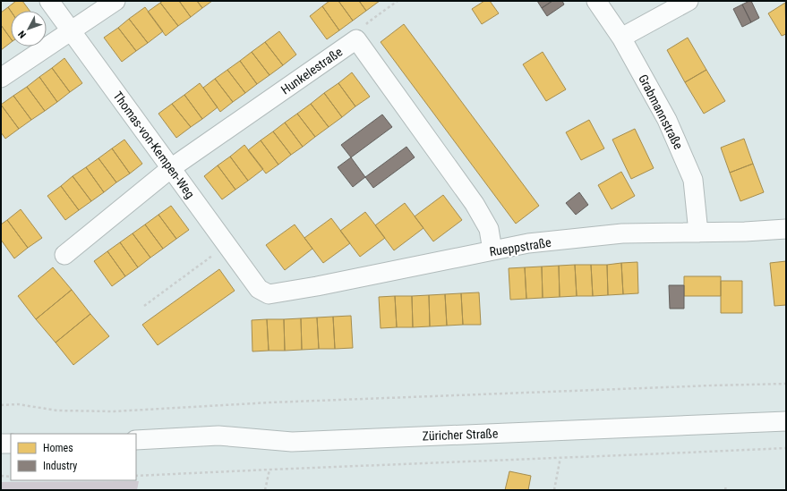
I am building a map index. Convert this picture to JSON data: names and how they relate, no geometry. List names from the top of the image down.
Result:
{
  "streets": {
    "street": [
      "Hunkelestraße",
      "Grabmannstraße",
      "Thomas-von-Kempen-Weg",
      "Rueppstraße",
      "Züricher Straße"
    ]
  },
  "crossings": [
    ["Hunkelestraße", "Thomas-von-Kempen-Weg"],
    ["Grabmannstraße", "Rueppstraße"],
    ["Thomas-von-Kempen-Weg", "Rueppstraße"]
  ],
  "legend": ["Homes", "Industry"],
  "north": "bottom left"
}
